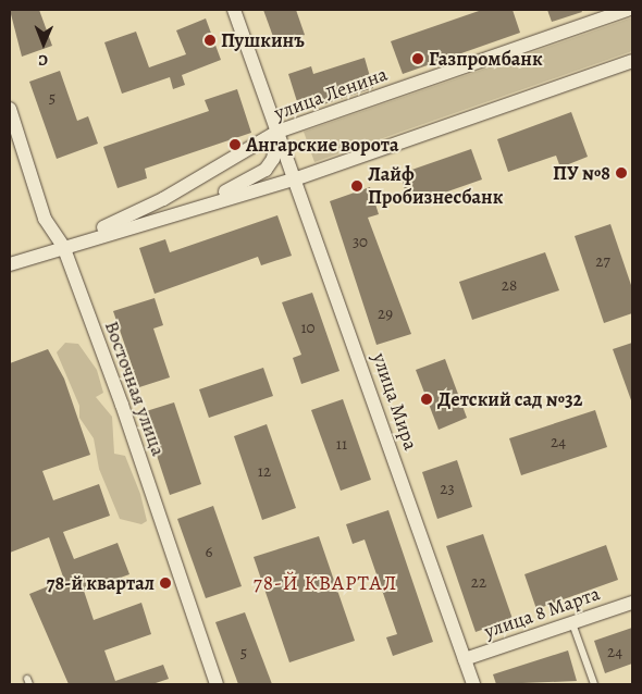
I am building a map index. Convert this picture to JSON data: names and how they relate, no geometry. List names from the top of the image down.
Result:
{
  "streets": {
    "street": [
      "улица Ленина",
      "Восточная улица",
      "улица Мира",
      "улица 8 Марта"
    ]
  },
  "crossings": [
    ["улица Ленина", "Восточная улица"],
    ["улица Ленина", "улица Мира"],
    ["улица Мира", "улица 8 Марта"]
  ],
  "districts": ["78-Й КВАРТАЛ"],
  "places": [
    "Пушкинъ",
    "Газпромбанк",
    "Ангарские ворота",
    "ПУ №8",
    "Лайф Пробизнесбанк",
    "Детский сад №32",
    "78-й квартал"
  ],
  "house_numbers": [
    "5",
    "30",
    "27",
    "28",
    "29",
    "10",
    "24",
    "11",
    "12",
    "23",
    "6",
    "22",
    "24",
    "5"
  ],
  "north": "bottom"
}
